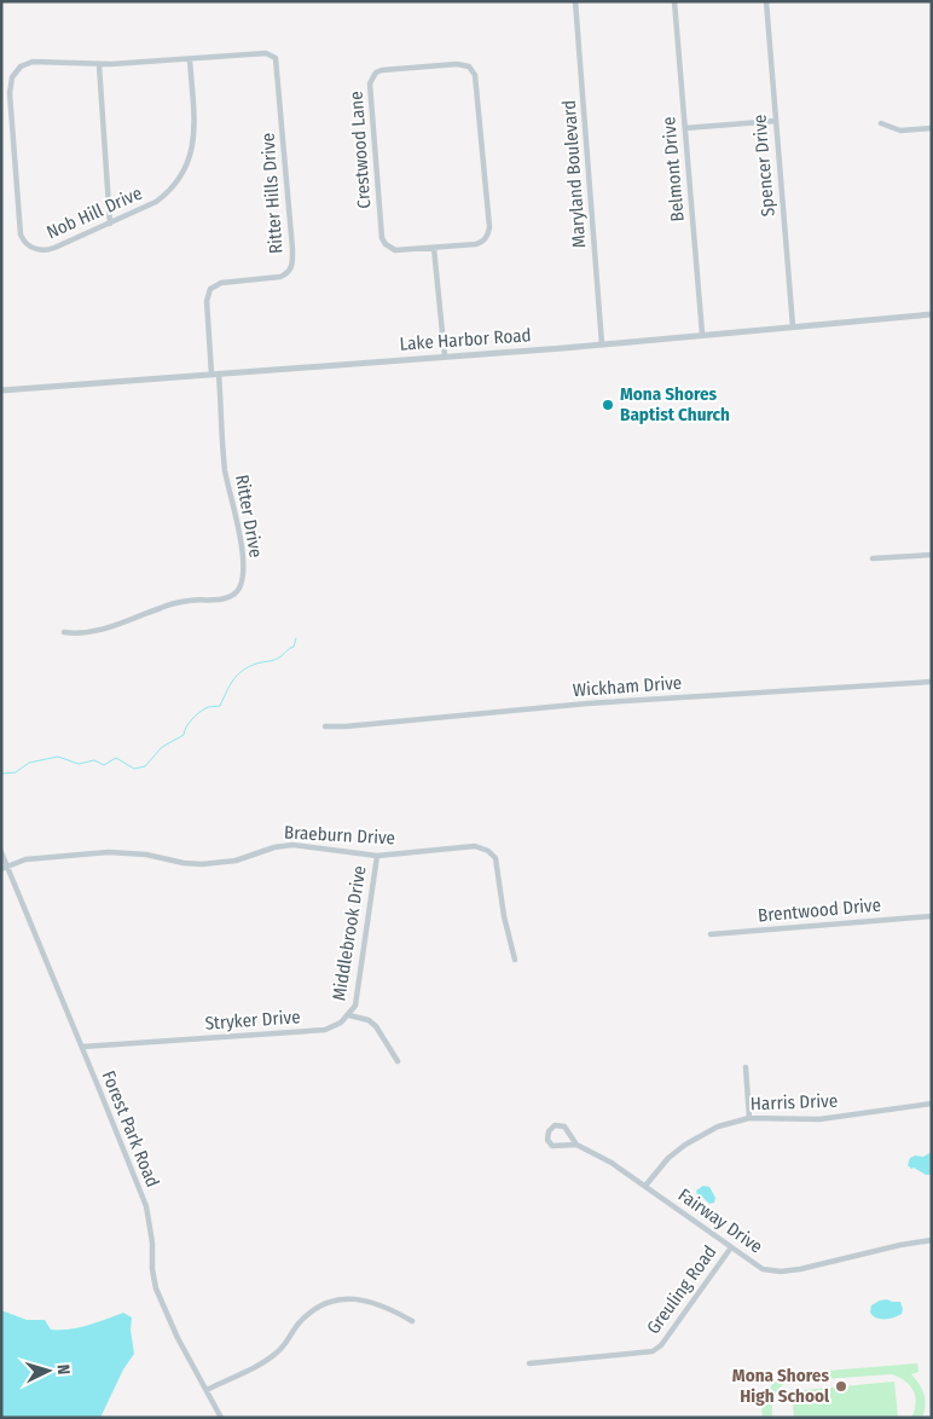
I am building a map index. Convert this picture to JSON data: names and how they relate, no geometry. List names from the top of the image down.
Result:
{
  "streets": {
    "street": [
      "Crestwood Lane",
      "Spencer Drive",
      "Belmont Drive",
      "Maryland Boulevard",
      "Ritter Hills Drive",
      "Nob Hill Drive",
      "Lake Harbor Road",
      "Ritter Drive",
      "Wickham Drive",
      "Braeburn Drive",
      "Brentwood Drive",
      "Middlebrook Drive",
      "Stryker Drive",
      "Harris Drive",
      "Forest Park Road",
      "Fairway Drive",
      "Greuling Road"
    ]
  },
  "crossings": [
    ["Spencer Drive", "Lake Harbor Road"],
    ["Belmont Drive", "Lake Harbor Road"],
    ["Maryland Boulevard", "Lake Harbor Road"],
    ["Ritter Hills Drive", "Nob Hill Drive"],
    ["Ritter Hills Drive", "Lake Harbor Road"],
    ["Ritter Hills Drive", "Ritter Drive"],
    ["Lake Harbor Road", "Ritter Drive"],
    ["Braeburn Drive", "Middlebrook Drive"],
    ["Braeburn Drive", "Forest Park Road"],
    ["Middlebrook Drive", "Stryker Drive"],
    ["Stryker Drive", "Forest Park Road"],
    ["Harris Drive", "Fairway Drive"],
    ["Fairway Drive", "Greuling Road"]
  ],
  "places": ["Mona Shores Baptist Church", "Mona Shores High School"],
  "north": "right"
}
